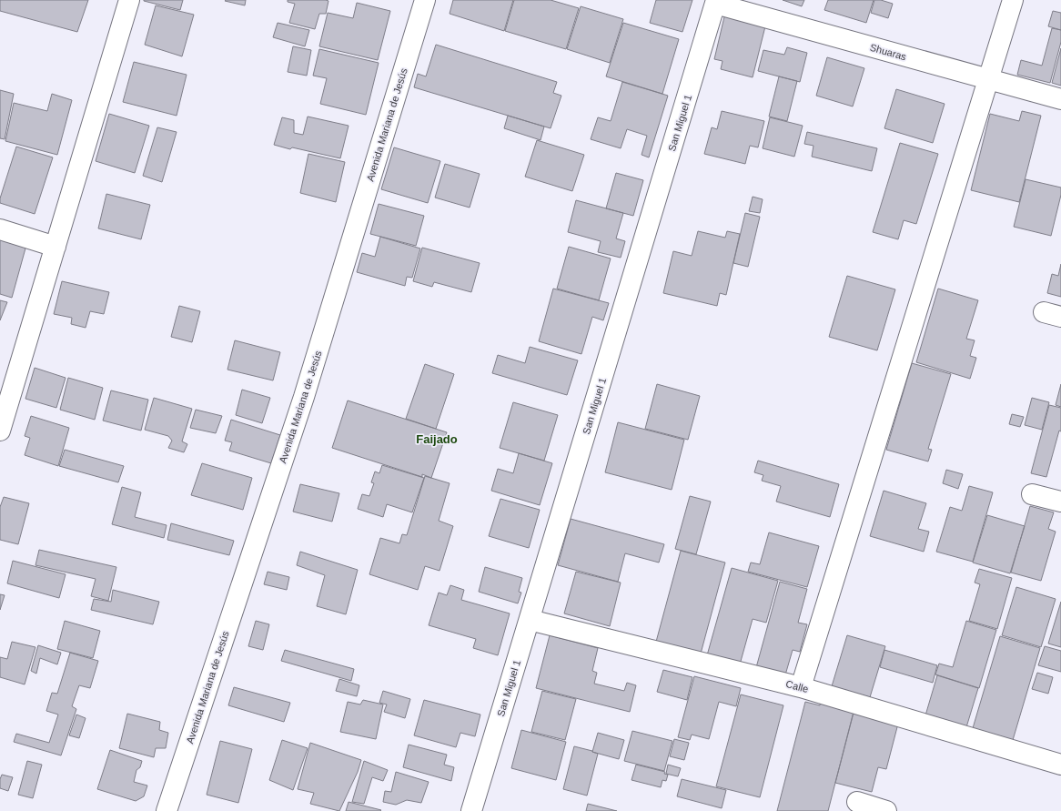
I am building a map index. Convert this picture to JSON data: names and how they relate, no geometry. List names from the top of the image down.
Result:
{
  "streets": {
    "street": [
      "Shuaras",
      "San Miguel 1",
      "Avenida Mariana de Jesús",
      "Calle"
    ]
  },
  "crossings": [
    ["Shuaras", "San Miguel 1"],
    ["San Miguel 1", "Calle"]
  ],
  "districts": ["Faijado"]
}
